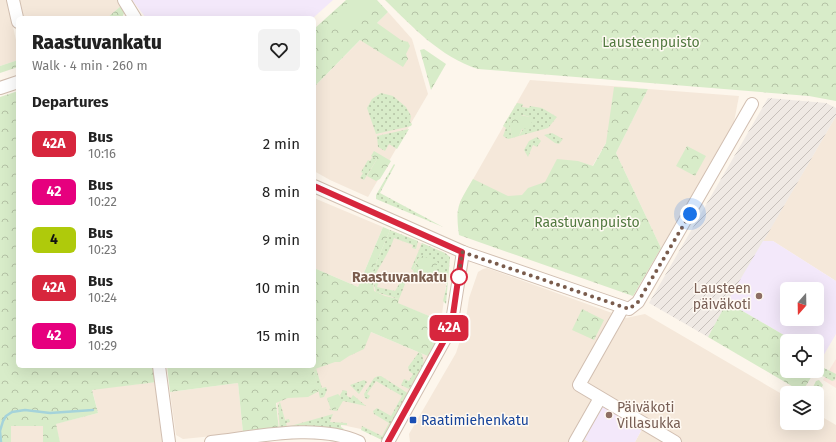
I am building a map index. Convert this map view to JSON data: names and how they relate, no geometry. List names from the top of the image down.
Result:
{
  "parks": ["Lausteenpuisto", "Raastuvanpuisto"],
  "places": {
    "other": ["Raastuvankatu", "Lausteen päiväkoti", "Päiväkoti Villasukka"],
    "transit": ["Raatimiehenkatu"]
  },
  "lines": ["bus line 42A"],
  "north": "bottom",
  "page": {
    "on_map": "42A",
    "heading": [
      ["Raastuvankatu", "Walk · 4 min · 260 m"],
      "Departures"
    ],
    "list": [
      {
        "mark": "42A",
        "name": "Bus",
        "note": "10:16",
        "value": "2 min"
      },
      {
        "mark": "42",
        "name": "Bus",
        "note": "10:22",
        "value": "8 min"
      },
      {
        "mark": "4",
        "name": "Bus",
        "note": "10:23",
        "value": "9 min"
      },
      {
        "mark": "42A",
        "name": "Bus",
        "note": "10:24",
        "value": "10 min"
      },
      {
        "mark": "42",
        "name": "Bus",
        "note": "10:29",
        "value": "15 min"
      }
    ]
  }
}
